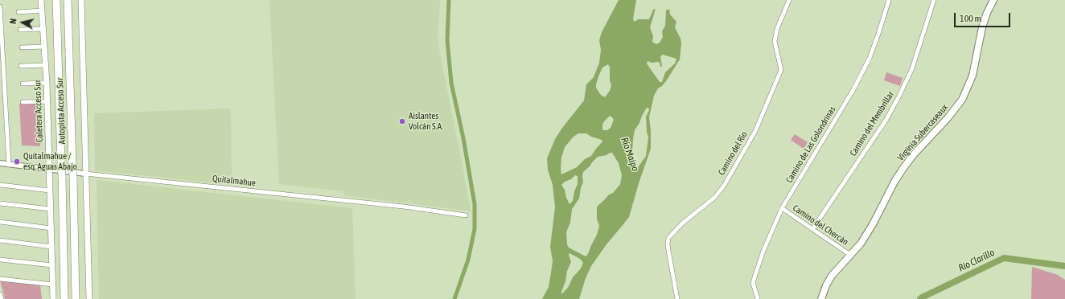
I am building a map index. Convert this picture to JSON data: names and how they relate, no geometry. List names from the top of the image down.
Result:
{
  "streets": {
    "highway": ["Autopista Acceso Sur"],
    "main road": ["Caletera Acceso Sur", "Virginia Subercaseaux"],
    "street": [
      "Camino del Membrillar",
      "Camino de Las Golondrinas",
      "Camino del Río",
      "Quitalmahue",
      "Camino del Chercán"
    ]
  },
  "crossings": [
    ["Caletera Acceso Sur", "Quitalmahue"],
    ["Camino del Membrillar", "Camino del Chercán"],
    ["Virginia Subercaseaux", "Camino del Chercán"],
    ["Camino de Las Golondrinas", "Camino del Chercán"]
  ],
  "water": ["Río Maipo", "Río Clarillo"],
  "places": ["Aislantes Volcán S.A.", "Quitalmahue / esq. Aguas Abajo"],
  "scale_bar": "100 m",
  "north": "left"
}
